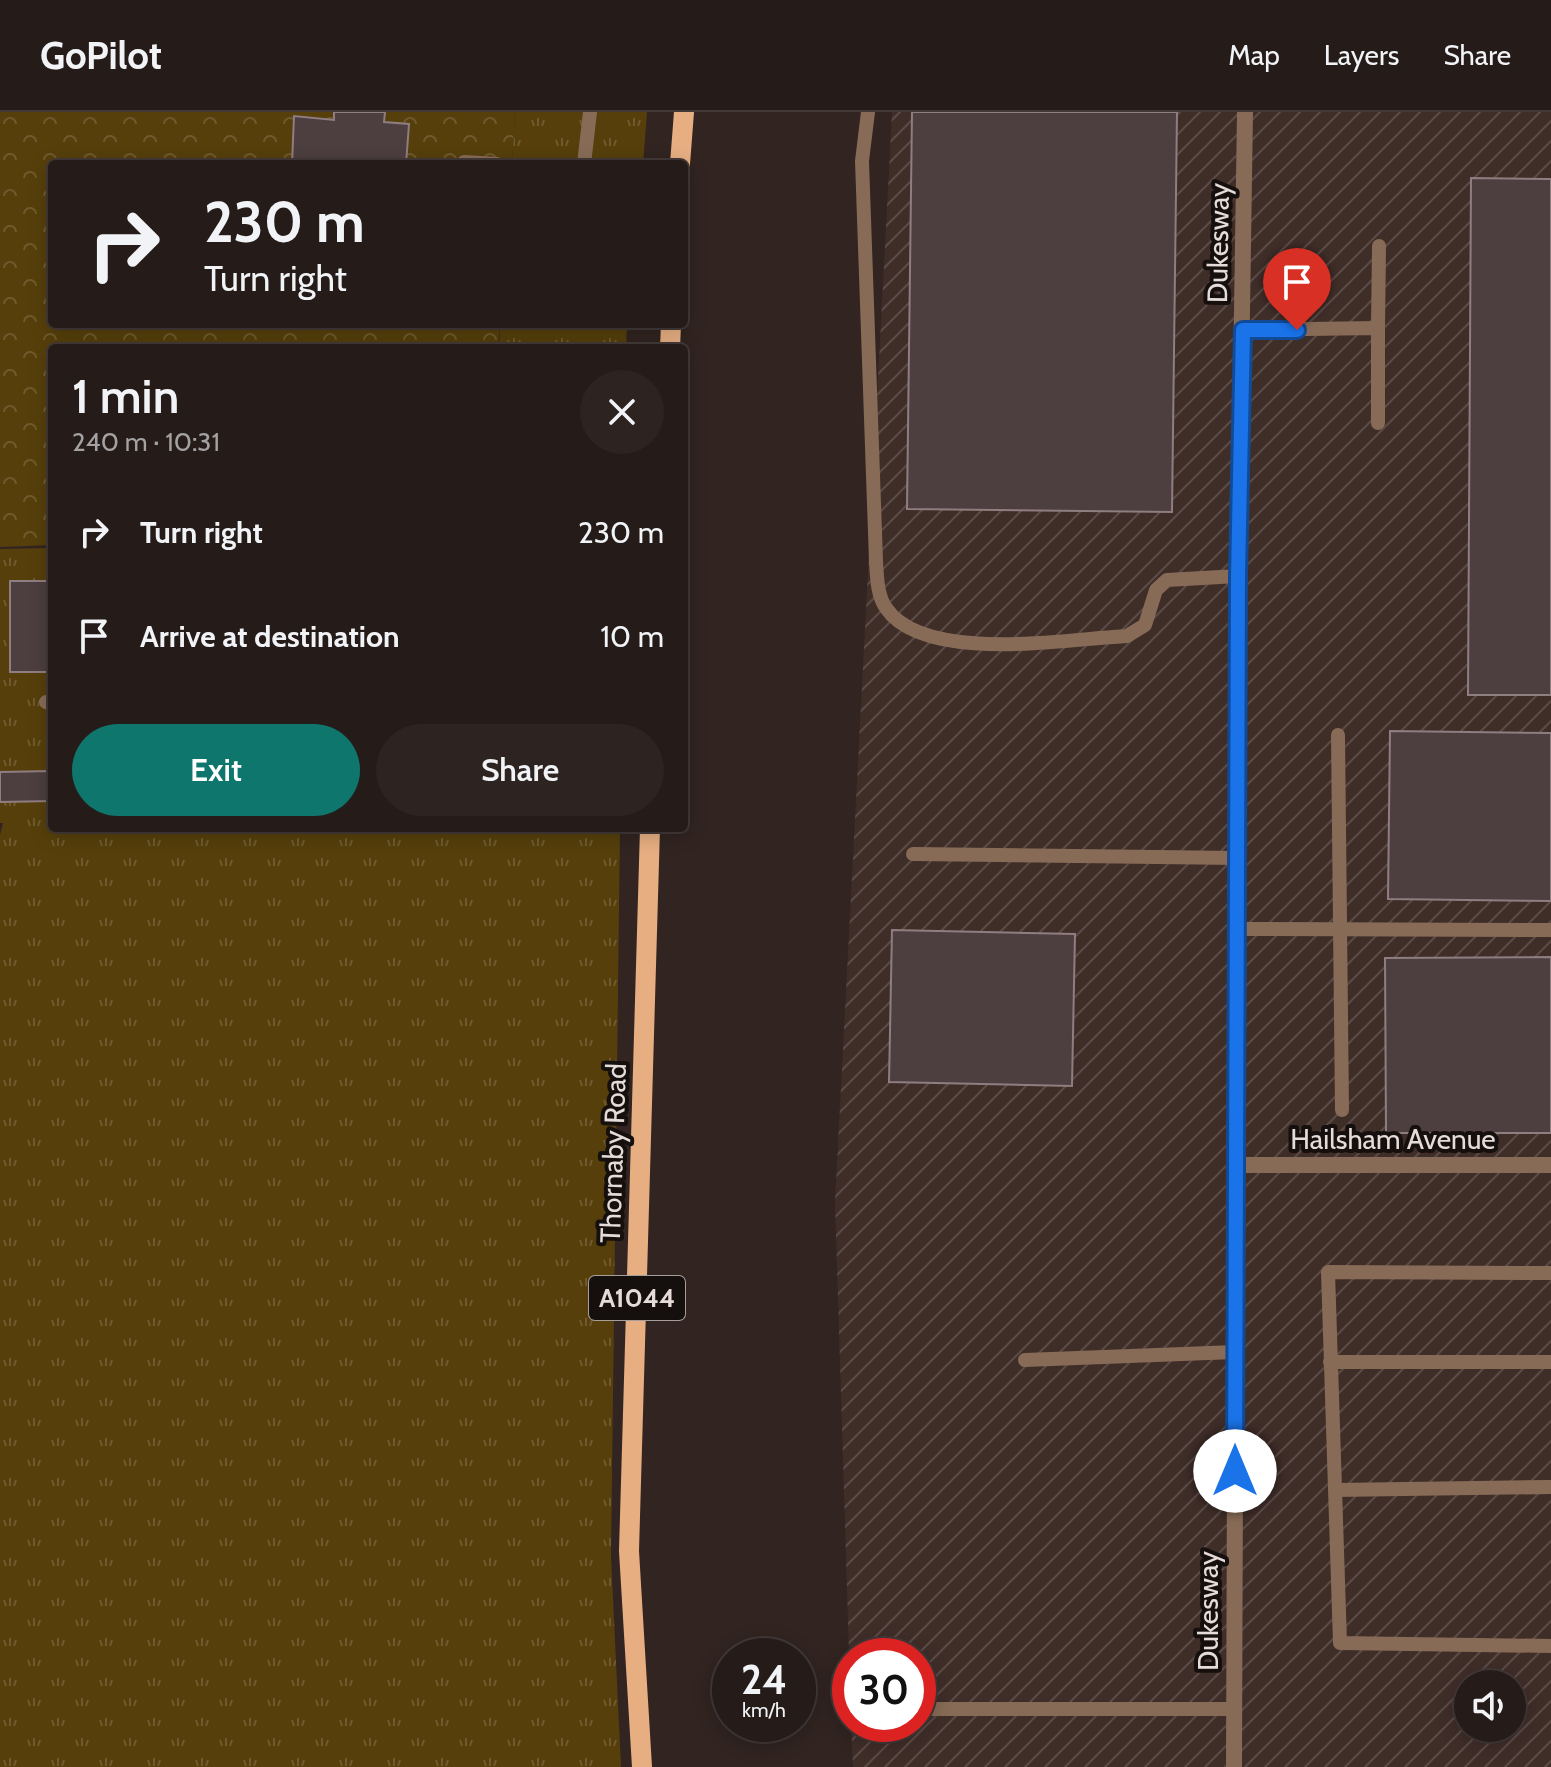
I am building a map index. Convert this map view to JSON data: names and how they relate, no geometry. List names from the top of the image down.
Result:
{
  "streets": {
    "main road": ["Thornaby Road", "A1044"],
    "street": ["Dukesway", "Hailsham Avenue"]
  },
  "crossings": [
    ["Dukesway", "Hailsham Avenue"]
  ],
  "page": {
    "header": "GoPilot",
    "nav": ["Map", "Layers", "Share"],
    "turn": ["230 m", "Turn right"],
    "heading": ["1 min", "240 m · 10:31"],
    "list": [
      {
        "name": "Turn right",
        "value": "230 m"
      },
      {
        "name": "Arrive at destination",
        "value": "10 m"
      }
    ],
    "buttons": ["Exit", "Share"],
    "speed": "24 km/h",
    "limit": "30"
  }
}
